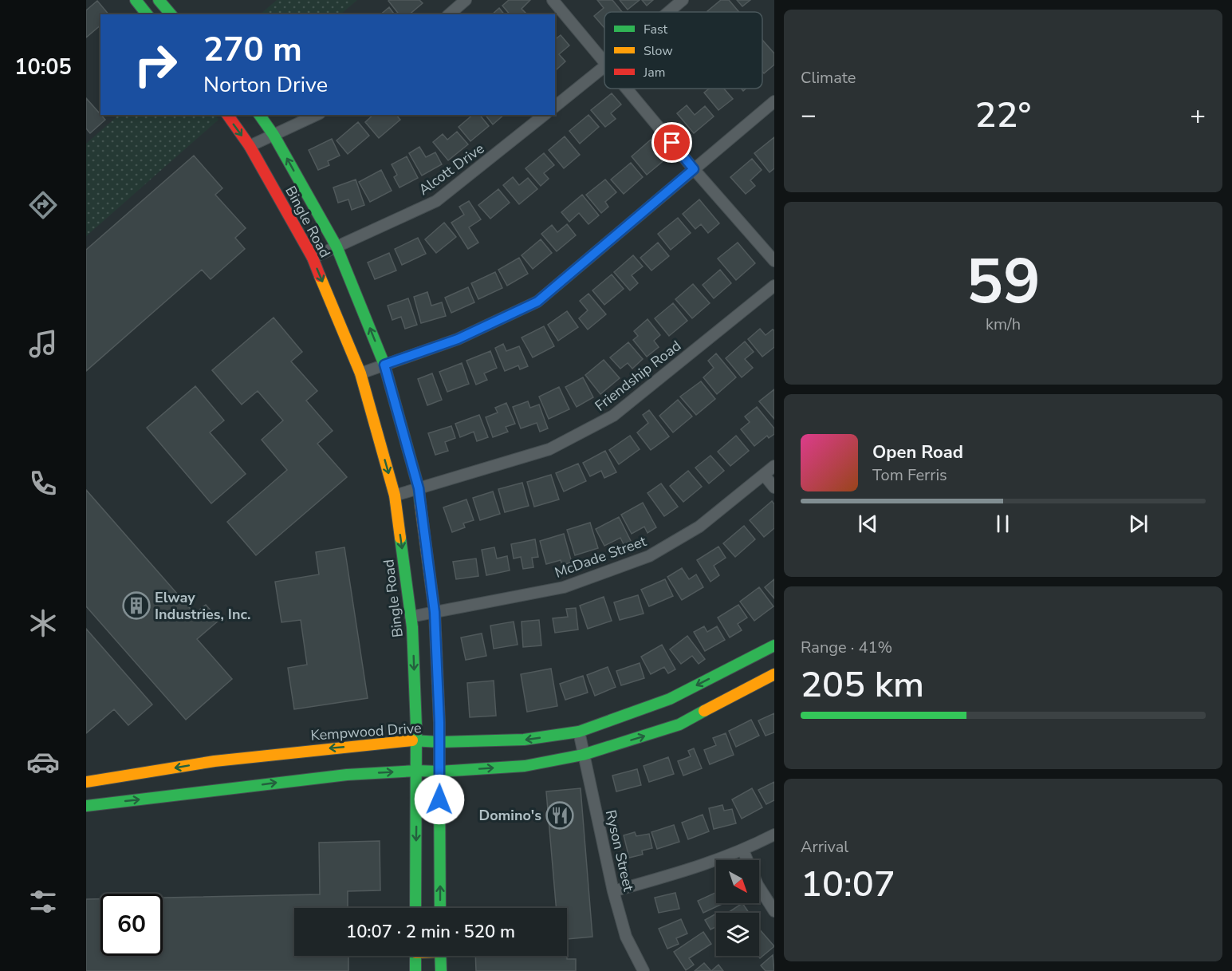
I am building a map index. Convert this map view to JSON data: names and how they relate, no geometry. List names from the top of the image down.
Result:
{
  "streets": {
    "main road": ["Bingle Road", "Kempwood Drive"],
    "street": [
      "Alcott Drive",
      "Friendship Road",
      "McDade Street",
      "Ryson Street"
    ]
  },
  "crossings": [
    ["Alcott Drive", "Bingle Road"],
    ["Bingle Road", "Friendship Road"],
    ["Bingle Road", "McDade Street"],
    ["Bingle Road", "Kempwood Drive"],
    ["Kempwood Drive", "Ryson Street"]
  ],
  "places": {
    "building": ["Elway Industries, Inc."],
    "restaurant": ["Domino's"]
  },
  "legend": ["Fast", "Slow", "Jam"],
  "north": "bottom right",
  "page": {
    "tabs": "10:05",
    "tile": [
      "Climate",
      ["59", "km/h"],
      ["Range · 41%", "205 km"],
      ["Arrival", "10:07"]
    ],
    "turn": ["270 m", "Norton Drive"],
    "heat": ["−", "22°", "+"],
    "song": ["Open Road", "Tom Ferris"],
    "limit": "60",
    "trip": "10:07 · 2 min · 520 m"
  }
}
